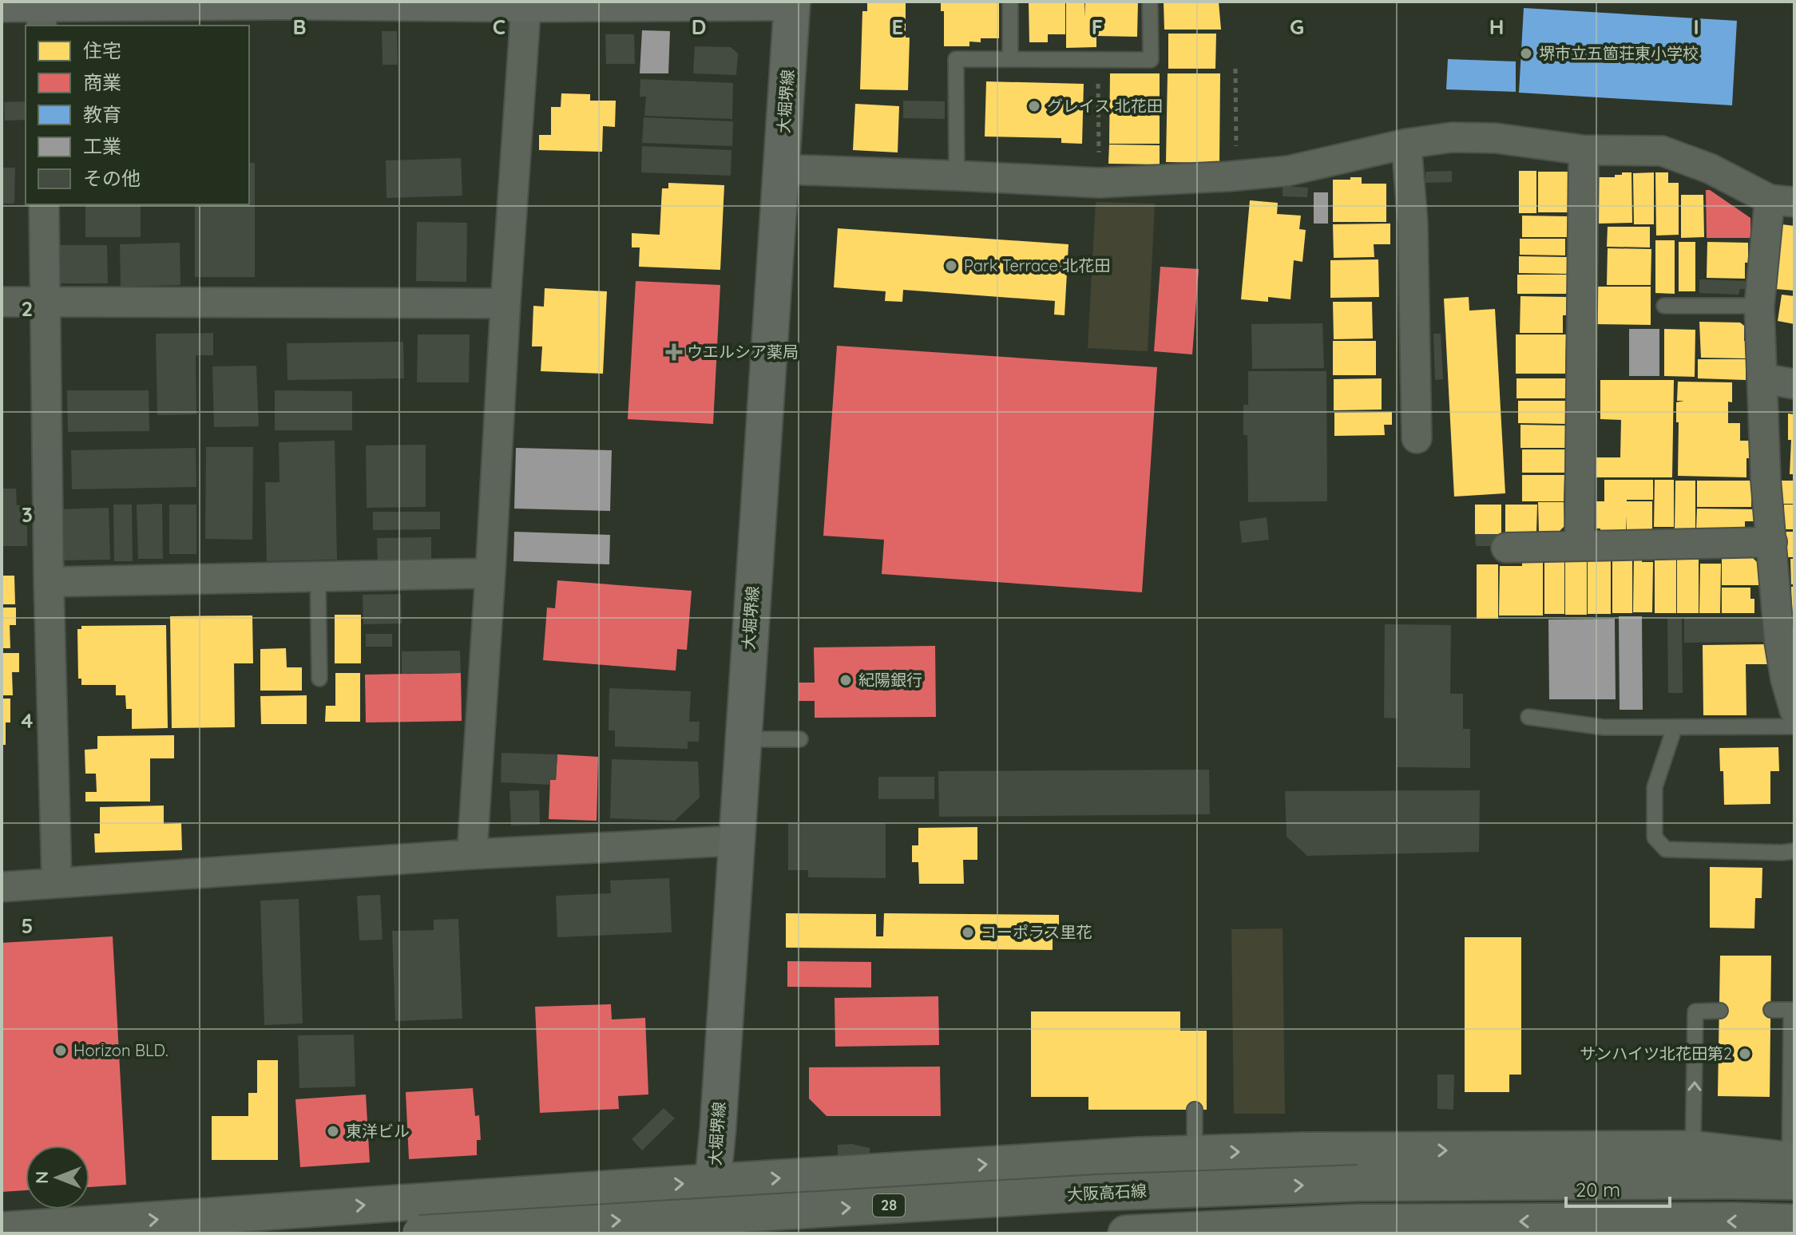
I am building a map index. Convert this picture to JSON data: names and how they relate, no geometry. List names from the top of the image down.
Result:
{
  "streets": {
    "main road": ["大堀堺線", "大阪高石線", "28"]
  },
  "places": {
    "other": [
      "堺市立五箇荘東小学校",
      "グレイス 北花田",
      "Park Terrace 北花田",
      "紀陽銀行",
      "コーポラス里花",
      "Horizon BLD.",
      "サンハイツ北花田第2",
      "東洋ビル"
    ],
    "health": ["ウエルシア薬局"]
  },
  "legend": [
    "住宅",
    "商業",
    "教育",
    "工業",
    "その他"
  ],
  "scale_bar": "20 m",
  "north": "left",
  "grid": {
    "columns": [
      "B",
      "C",
      "D",
      "E",
      "F",
      "G",
      "H",
      "I"
    ],
    "rows": [
      "2",
      "3",
      "4",
      "5"
    ]
  }
}
